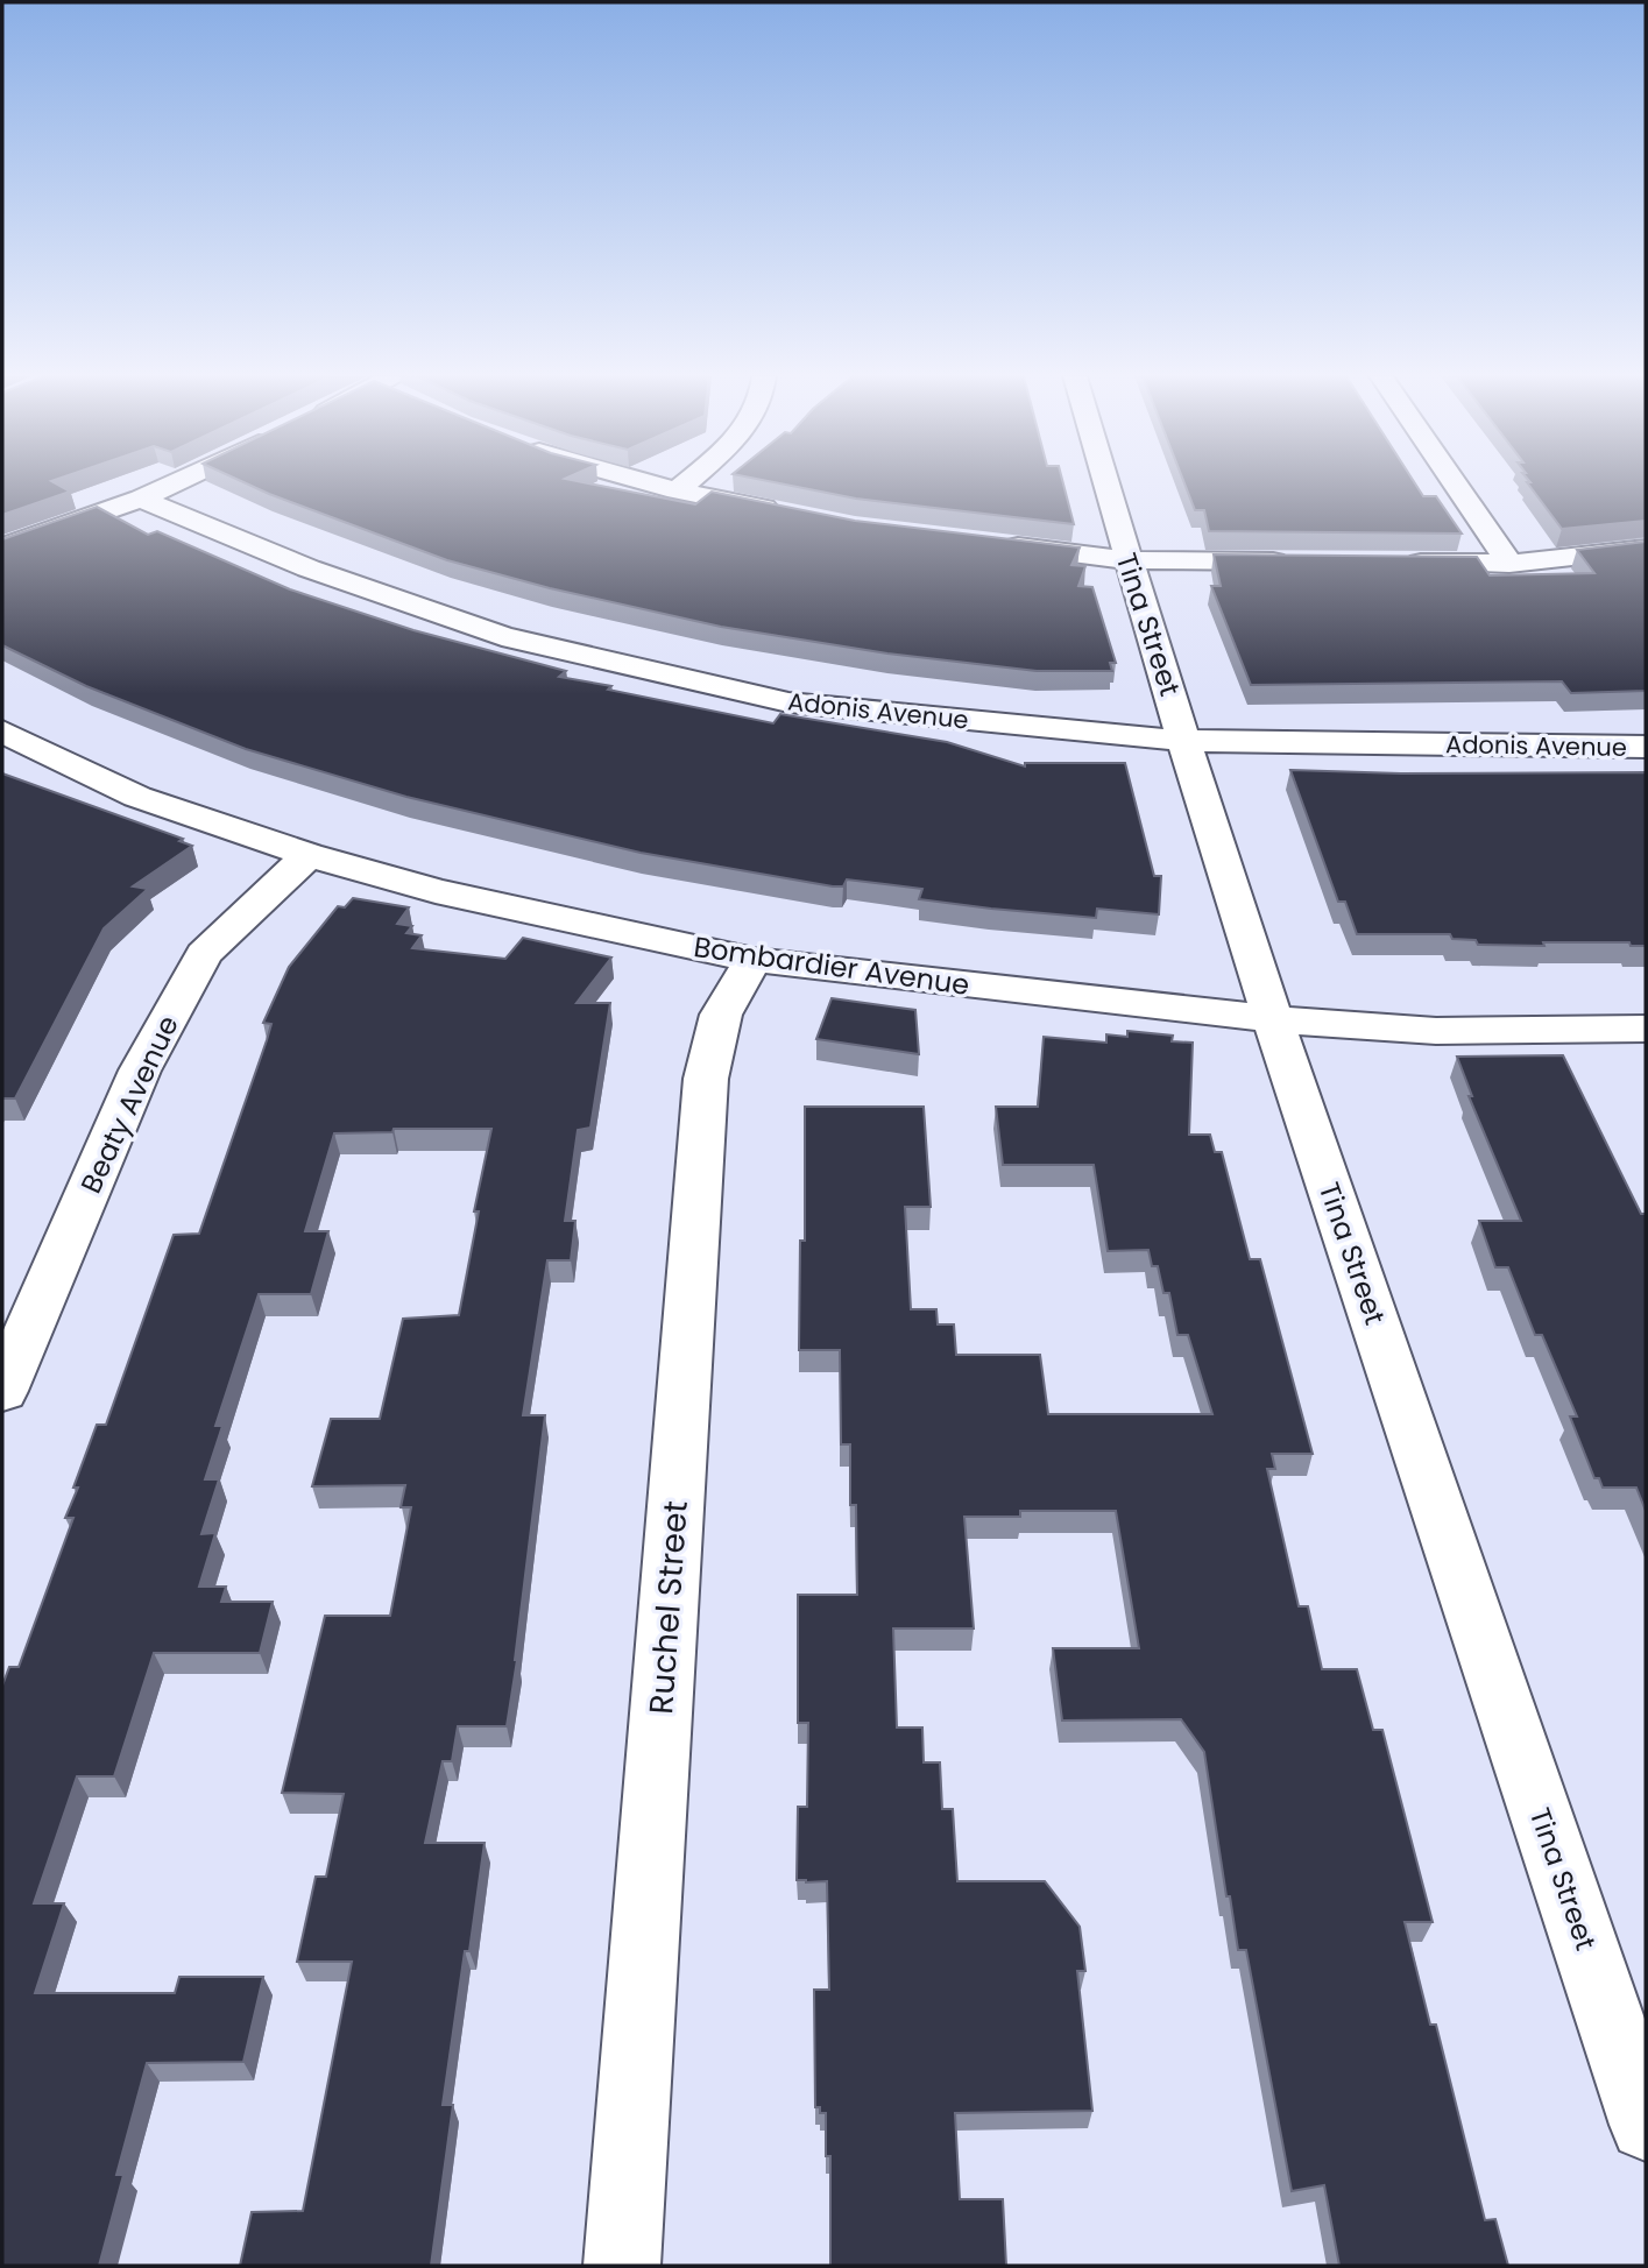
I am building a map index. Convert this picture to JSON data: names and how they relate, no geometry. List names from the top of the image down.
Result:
{
  "streets": {
    "street": [
      "Tina Street",
      "Adonis Avenue",
      "Bombardier Avenue",
      "Beaty Avenue",
      "Ruchel Street"
    ]
  },
  "crossings": [
    ["Tina Street", "Adonis Avenue"],
    ["Tina Street", "Bombardier Avenue"],
    ["Bombardier Avenue", "Beaty Avenue"],
    ["Bombardier Avenue", "Ruchel Street"]
  ]
}
